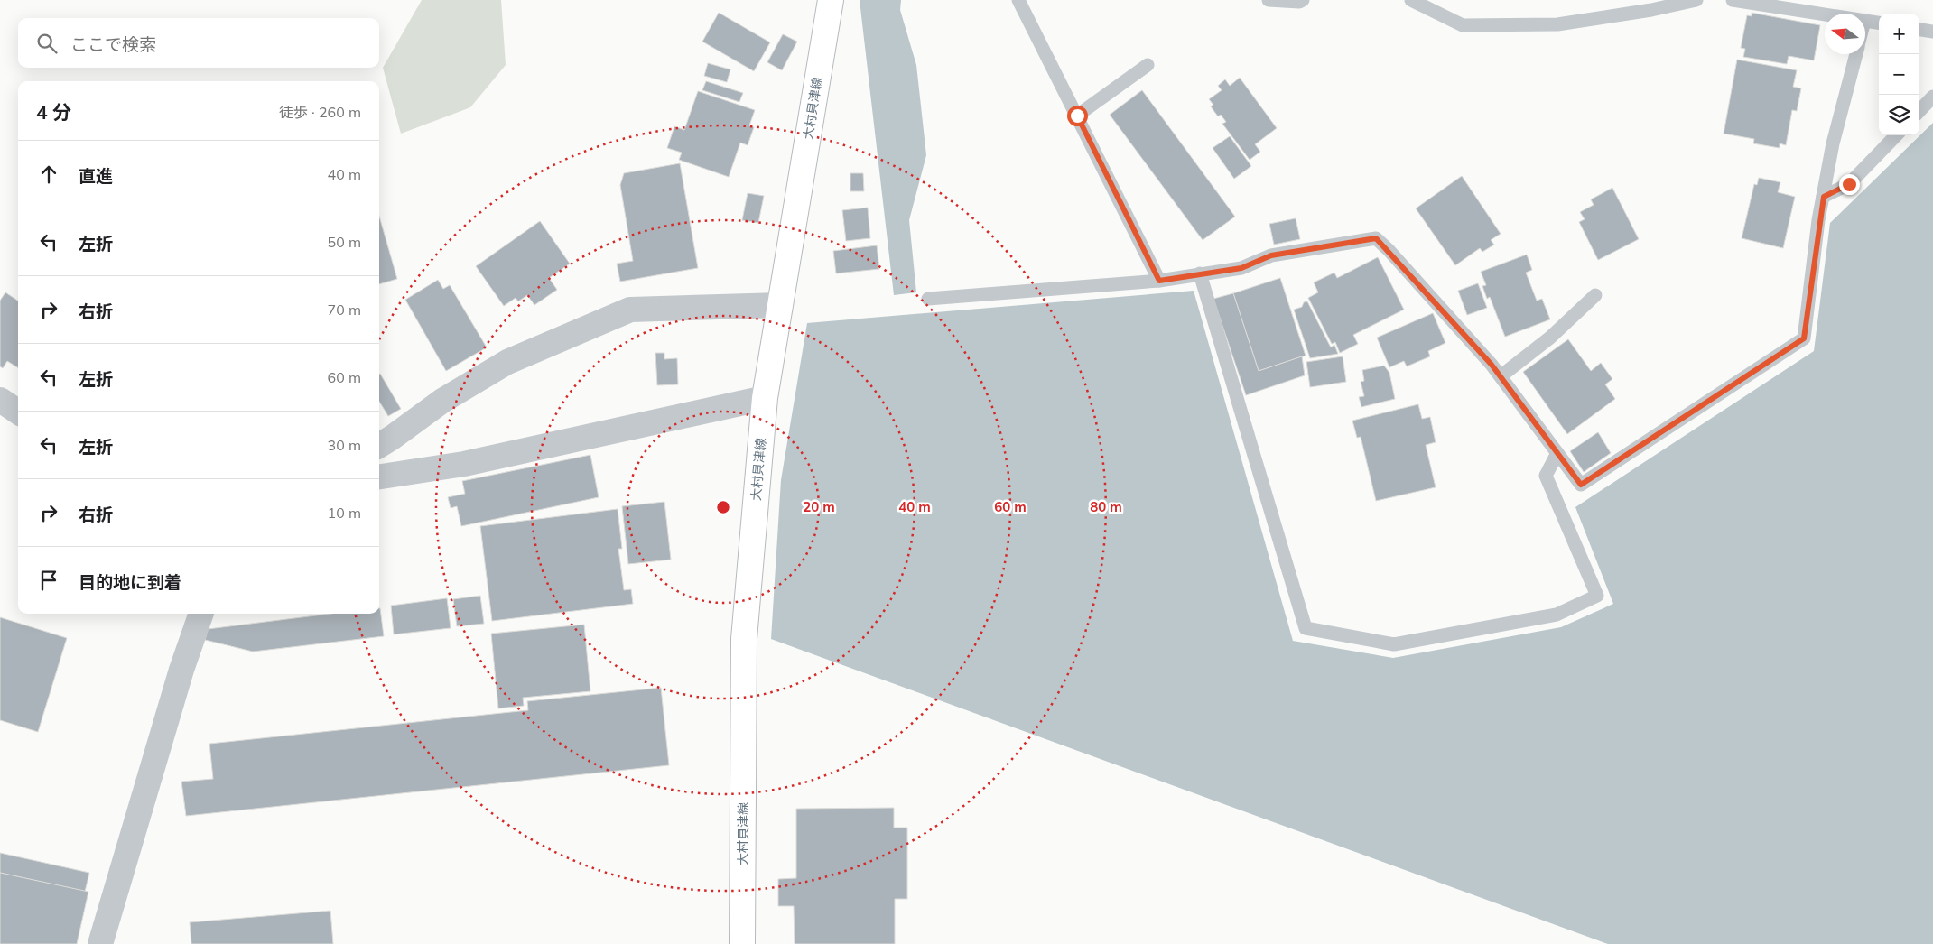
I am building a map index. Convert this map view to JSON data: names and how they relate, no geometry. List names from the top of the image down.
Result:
{
  "streets": {
    "main road": ["大村貝津線"]
  },
  "north": "left",
  "page": {
    "map_buttons": ["+", "−"],
    "search": "ここで検索",
    "heading": ["4 分", "徒歩 · 260 m"],
    "list": [
      ["直進", "40 m"],
      ["左折", "50 m"],
      ["右折", "70 m"],
      ["左折", "60 m"],
      ["左折", "30 m"],
      ["右折", "10 m"],
      "目的地に到着"
    ]
  },
  "rings": [
    "20 m",
    "40 m",
    "60 m",
    "80 m"
  ]
}
